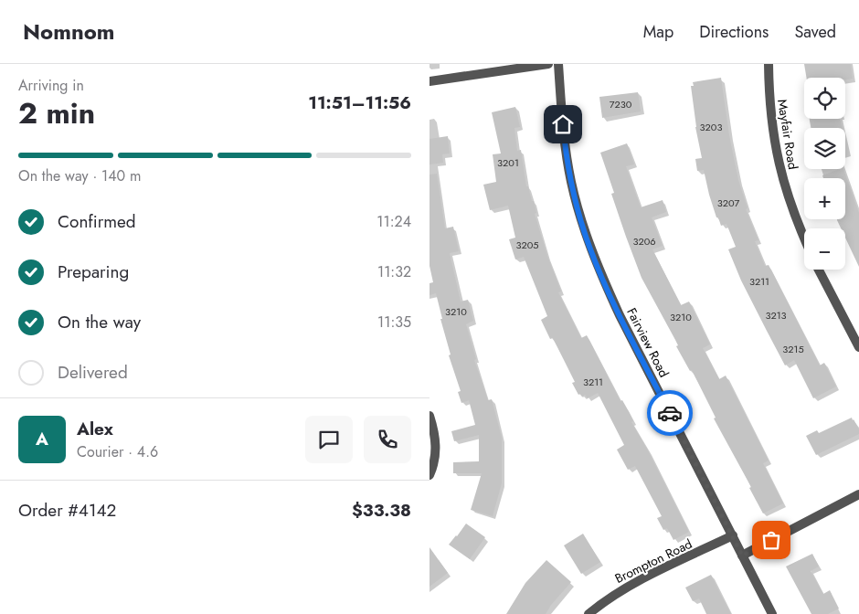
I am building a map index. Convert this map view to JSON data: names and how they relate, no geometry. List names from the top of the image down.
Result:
{
  "streets": {
    "street": ["Mayfair Road", "Fairview Road", "Brompton Road"]
  },
  "crossings": [
    ["Fairview Road", "Brompton Road"]
  ],
  "house_numbers": [
    "7230",
    "3203",
    "3201",
    "3207",
    "3206",
    "3205",
    "3211",
    "3210",
    "3213",
    "3210",
    "3215",
    "3211"
  ],
  "page": {
    "header": "Nomnom",
    "nav": ["Map", "Directions", "Saved"],
    "heading": ["2 min", "Arriving in", "11:51–11:56"],
    "panel": [
      "Alex",
      "Courier · 4.6",
      "Order #4142",
      "$33.38"
    ],
    "map_buttons": ["+", "−"],
    "bar": "On the way · 140 m",
    "list": [
      ["Confirmed", "11:24"],
      ["Preparing", "11:32"],
      ["On the way", "11:35"],
      "Delivered"
    ],
    "round": "A"
  }
}
